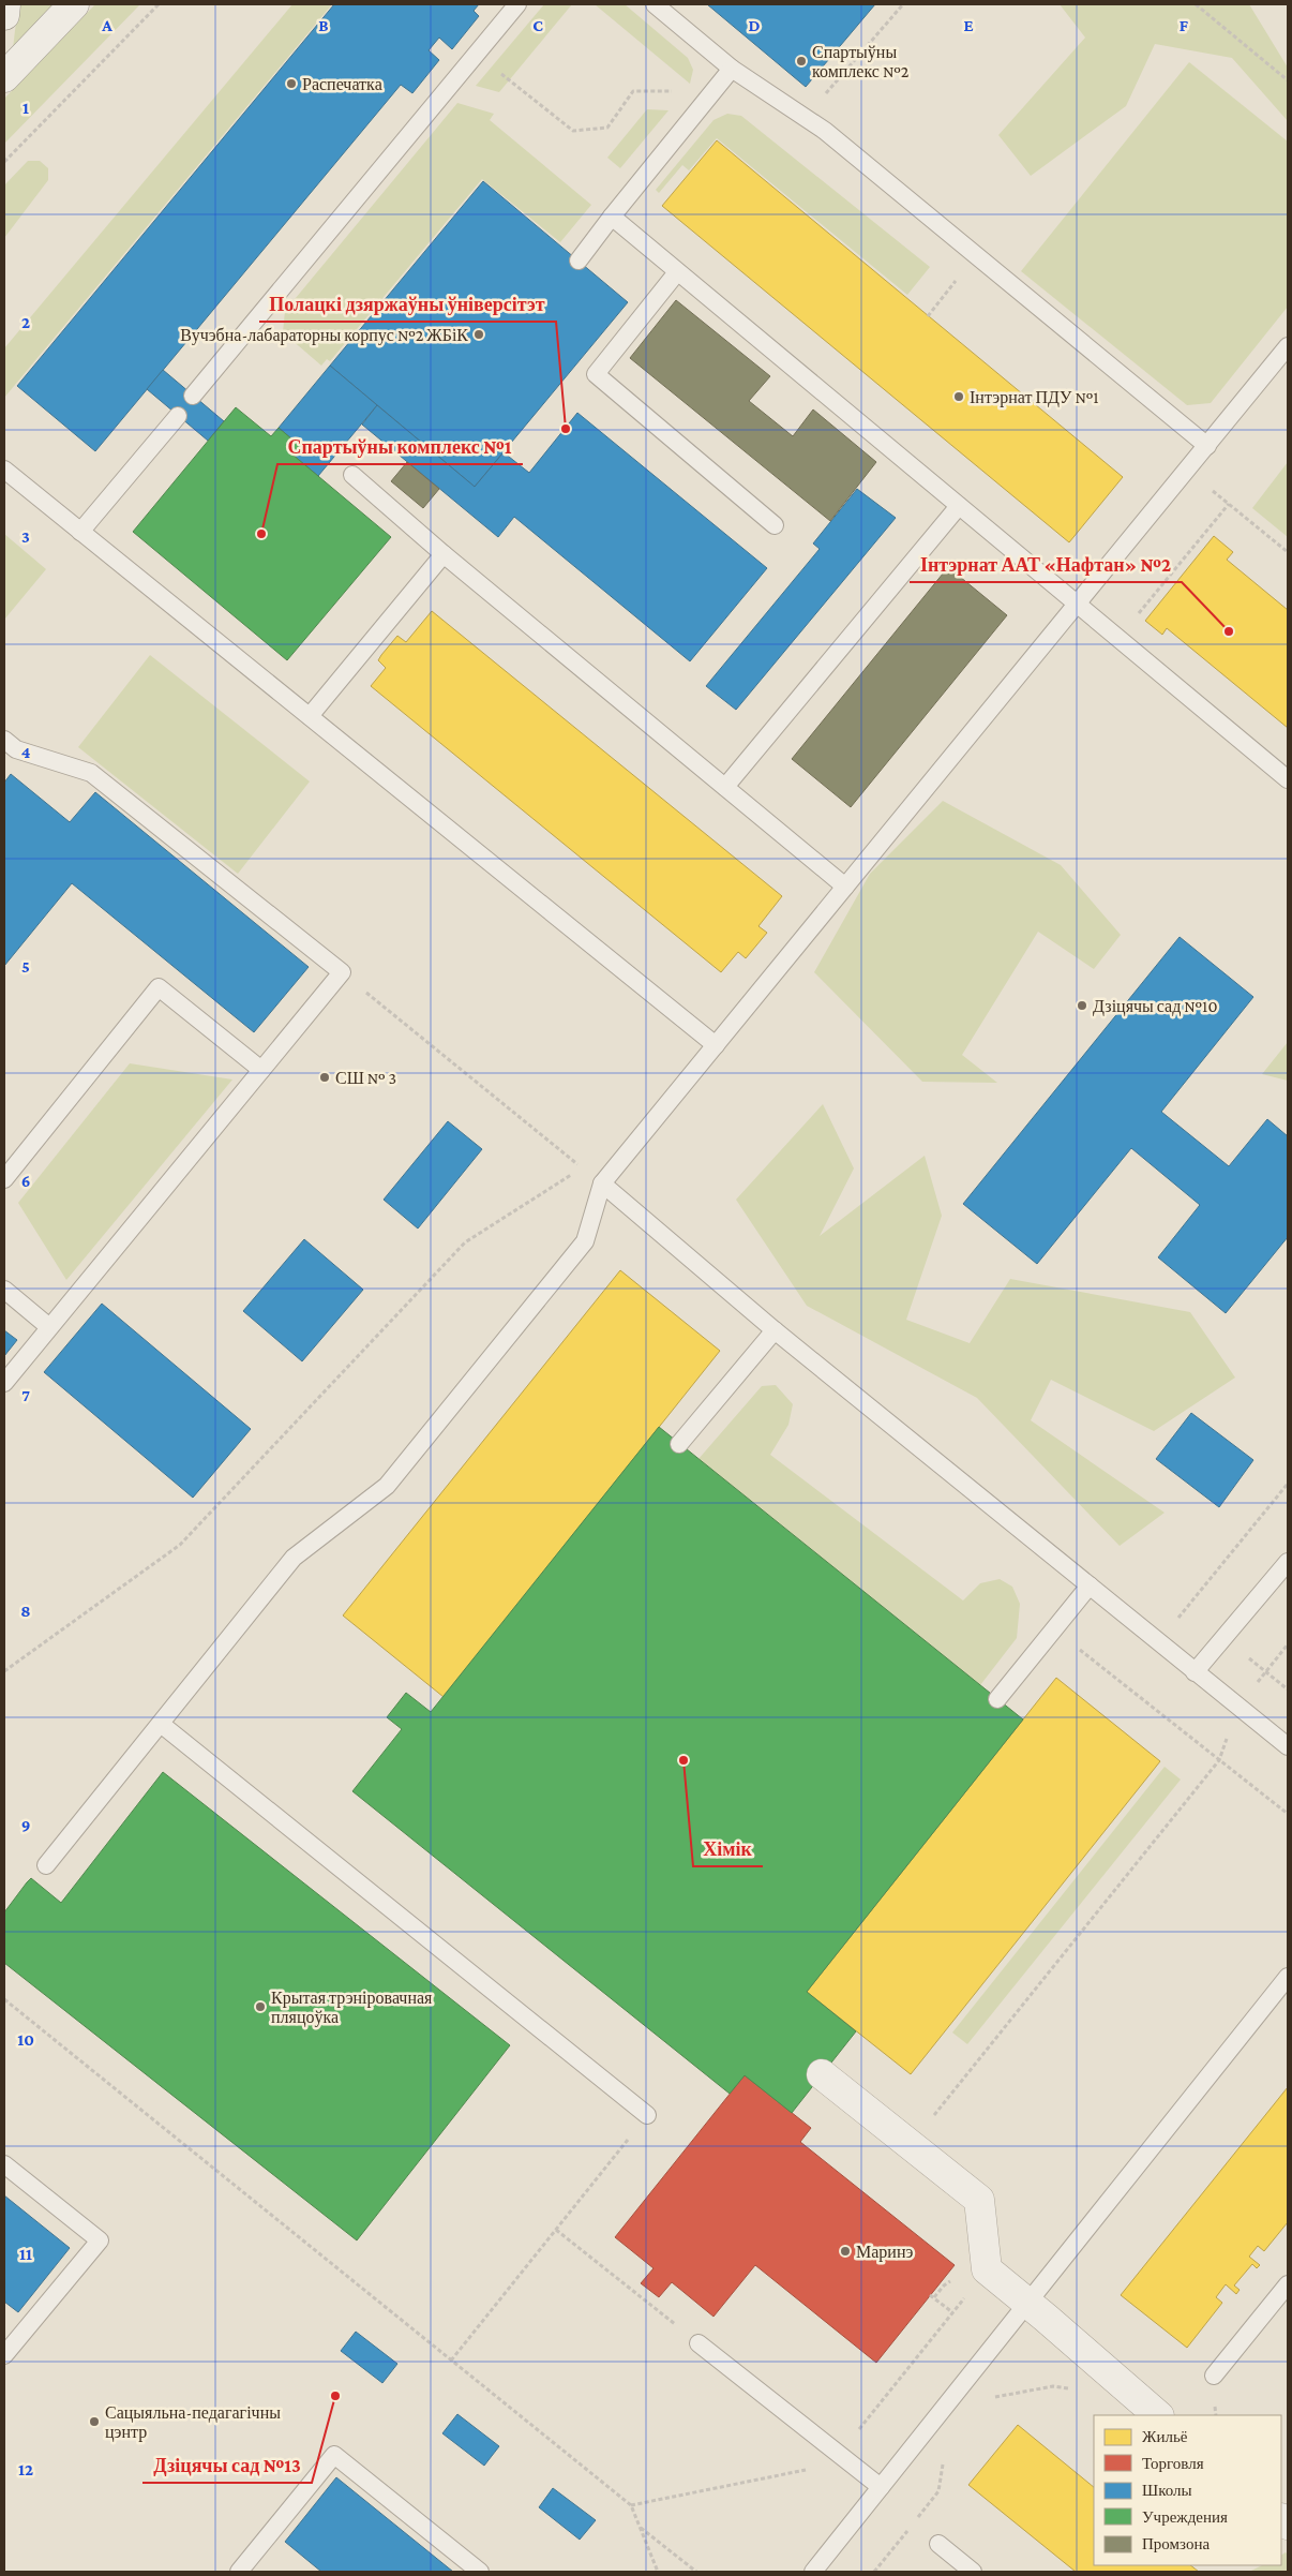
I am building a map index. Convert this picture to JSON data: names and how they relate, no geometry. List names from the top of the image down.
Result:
{
  "places": [
    "Спартыўны комплекс №2",
    "Распечатка",
    "Вучэбна-лабараторны корпус №2 ЖБіК",
    "Інтэрнат ПДУ №1",
    "Полацкі дзяржаўны ўніверсітэт",
    "Спартыўны комплекс №1",
    "Інтэрнат ААТ «Нафтан» №2",
    "Дзіцячы сад №10",
    "СШ № 3",
    "Хімік",
    "Крытая трэніровачная пляцоўка",
    "Маринэ",
    "Дзіцячы сад №13",
    "Сацыяльна-педагагічны цэнтр"
  ],
  "legend": [
    "Жильё",
    "Торговля",
    "Школы",
    "Учреждения",
    "Промзона"
  ],
  "grid": {
    "columns": [
      "A",
      "B",
      "C",
      "D",
      "E",
      "F"
    ],
    "rows": [
      "1",
      "2",
      "3",
      "4",
      "5",
      "6",
      "7",
      "8",
      "9",
      "10",
      "11",
      "12"
    ]
  }
}
